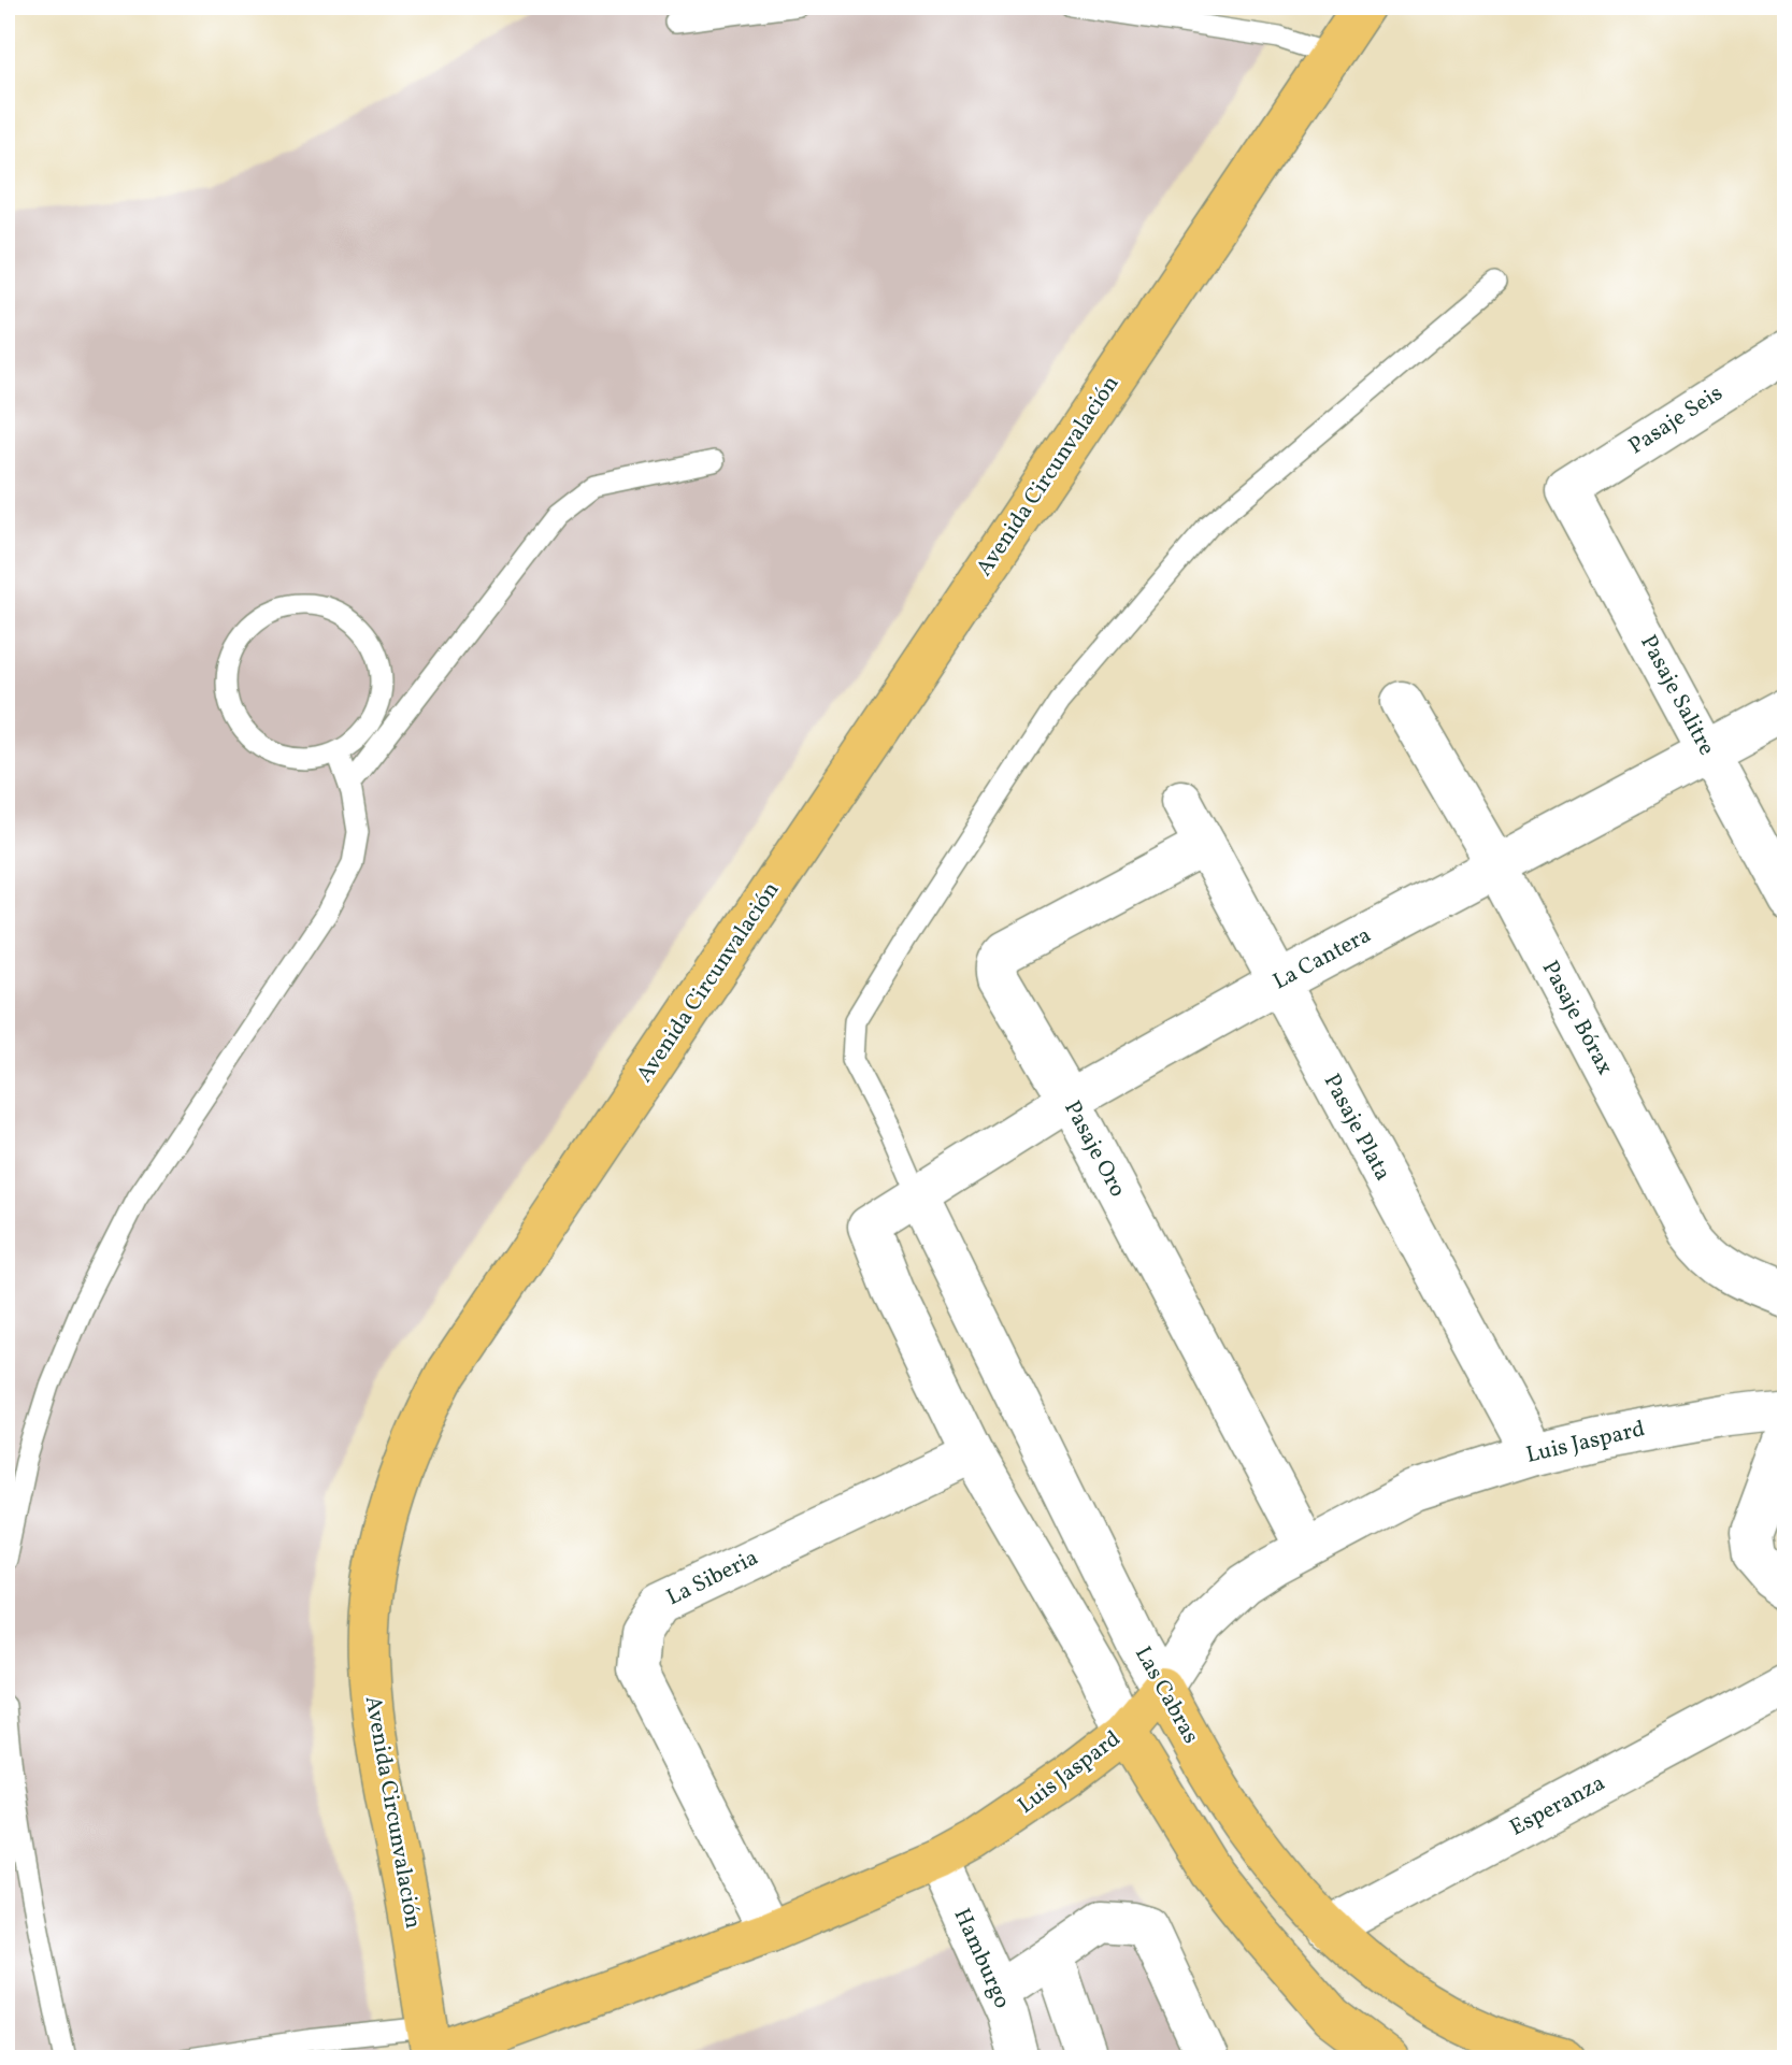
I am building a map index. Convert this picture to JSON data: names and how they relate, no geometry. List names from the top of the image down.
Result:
{
  "streets": {
    "main road": ["Avenida Circunvalación", "Luis Jaspard", "Las Cabras"],
    "street": [
      "Pasaje Seis",
      "Pasaje Salitre",
      "La Cantera",
      "Pasaje Bórax",
      "Pasaje Plata",
      "Pasaje Oro",
      "La Siberia",
      "Esperanza",
      "Hamburgo"
    ]
  },
  "crossings": [
    ["Pasaje Seis", "Pasaje Salitre"],
    ["Avenida Circunvalación", "Luis Jaspard"],
    ["Pasaje Salitre", "La Cantera"],
    ["La Cantera", "Pasaje Bórax"],
    ["La Cantera", "Pasaje Plata"],
    ["La Cantera", "Pasaje Oro"],
    ["La Cantera", "La Siberia"],
    ["La Cantera", "Las Cabras"],
    ["Pasaje Plata", "Pasaje Oro"],
    ["Pasaje Plata", "Luis Jaspard"],
    ["Pasaje Oro", "Luis Jaspard"],
    ["Luis Jaspard", "La Siberia"],
    ["Luis Jaspard", "Las Cabras"],
    ["Luis Jaspard", "Hamburgo"],
    ["Las Cabras", "Esperanza"]
  ]
}
